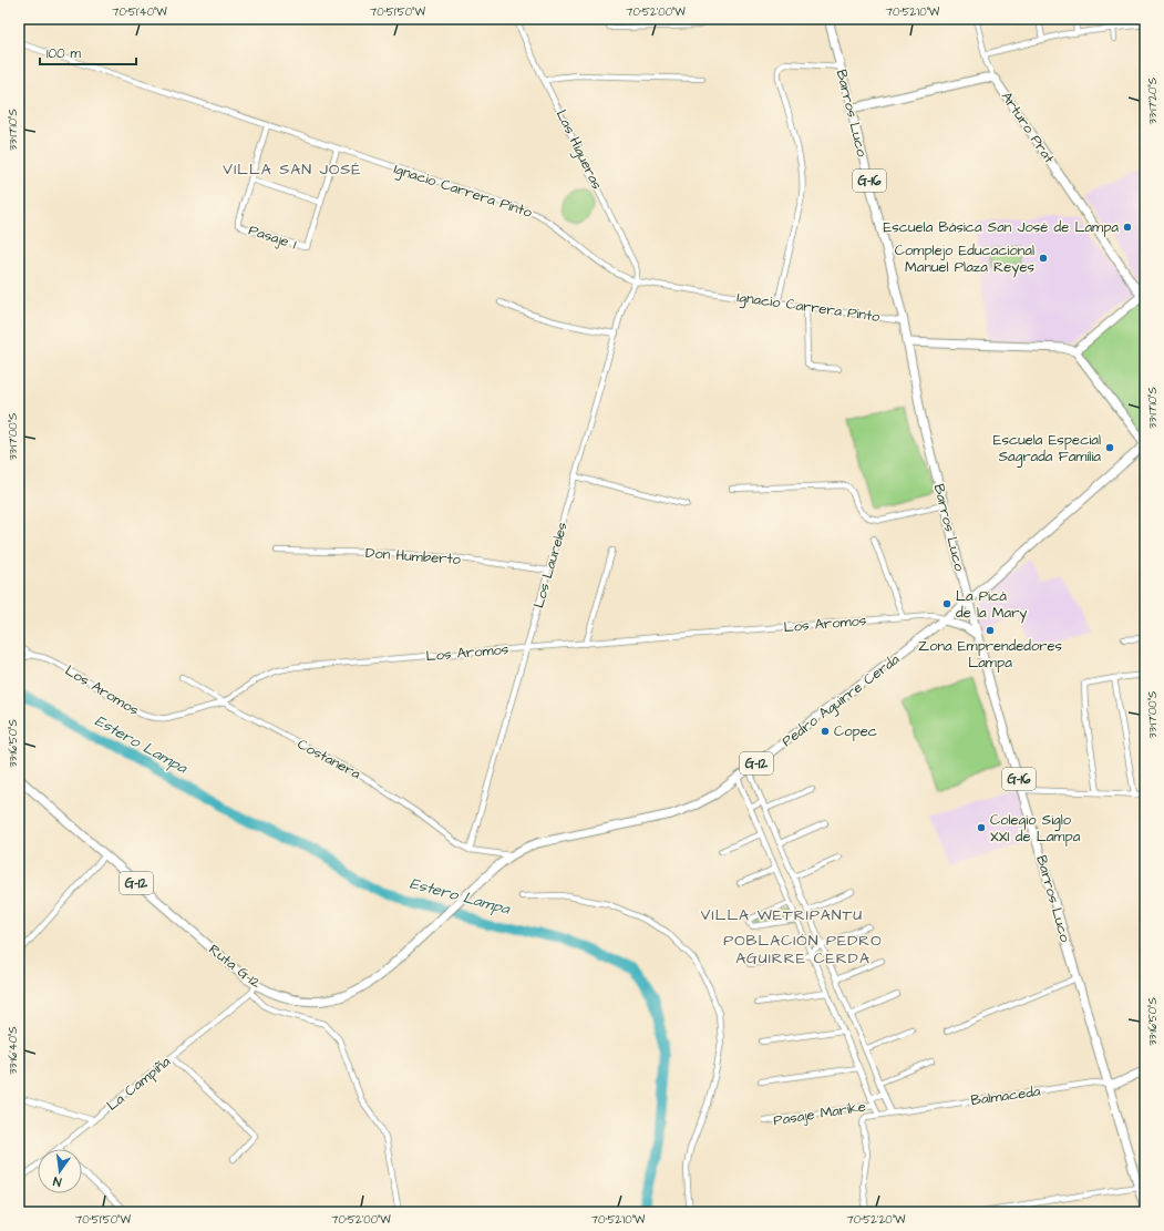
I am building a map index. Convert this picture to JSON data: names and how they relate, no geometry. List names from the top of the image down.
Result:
{
  "streets": {
    "main road": [
      "Barros Luco",
      "Arturo Prat",
      "G-16",
      "Pedro Aguirre Cerda",
      "G-12",
      "Ruta G-12",
      "Balmaceda"
    ],
    "street": [
      "Las Higueras",
      "Ignacio Carrera Pinto",
      "Pasaje 1",
      "Don Humberto",
      "Los Laureles",
      "Los Aromos",
      "Costanera",
      "La Campiña",
      "Pasaje Marike"
    ]
  },
  "crossings": [
    ["Barros Luco", "Arturo Prat"],
    ["Barros Luco", "Ignacio Carrera Pinto"],
    ["Barros Luco", "Pedro Aguirre Cerda"],
    ["Barros Luco", "Balmaceda"],
    ["Las Higueras", "Ignacio Carrera Pinto"],
    ["Las Higueras", "Los Laureles"],
    ["Ignacio Carrera Pinto", "Los Laureles"],
    ["Don Humberto", "Los Laureles"],
    ["Los Laureles", "Los Aromos"],
    ["Los Laureles", "Costanera"],
    ["Los Aromos", "Pedro Aguirre Cerda"],
    ["Los Aromos", "Costanera"],
    ["Pedro Aguirre Cerda", "Ruta G-12"],
    ["Ruta G-12", "La Campiña"]
  ],
  "districts": ["VILLA SAN JOSÉ", "VILLA WETRIPANTU", "POBLACIÓN PEDRO AGUIRRE CERDA"],
  "water": ["Estero Lampa"],
  "places": [
    "Escuela Básica San José de Lampa",
    "Complejo Educacional Manuel Plaza Reyes",
    "Escuela Especial Sagrada Familia",
    "La Picá de la Mary",
    "Zona Emprendedores Lampa",
    "Copec",
    "Colegio Siglo XXI de Lampa"
  ],
  "scale_bar": "100 m",
  "north": "bottom",
  "coordinates": [
    "70°51'40\"W",
    "70°51'50\"W",
    "70°52'00\"W",
    "70°52'10\"W",
    "33°17'20\"S",
    "33°17'10\"S",
    "33°17'00\"S",
    "33°16'50\"S",
    "33°16'40\"S",
    "70°52'20\"W"
  ]
}
